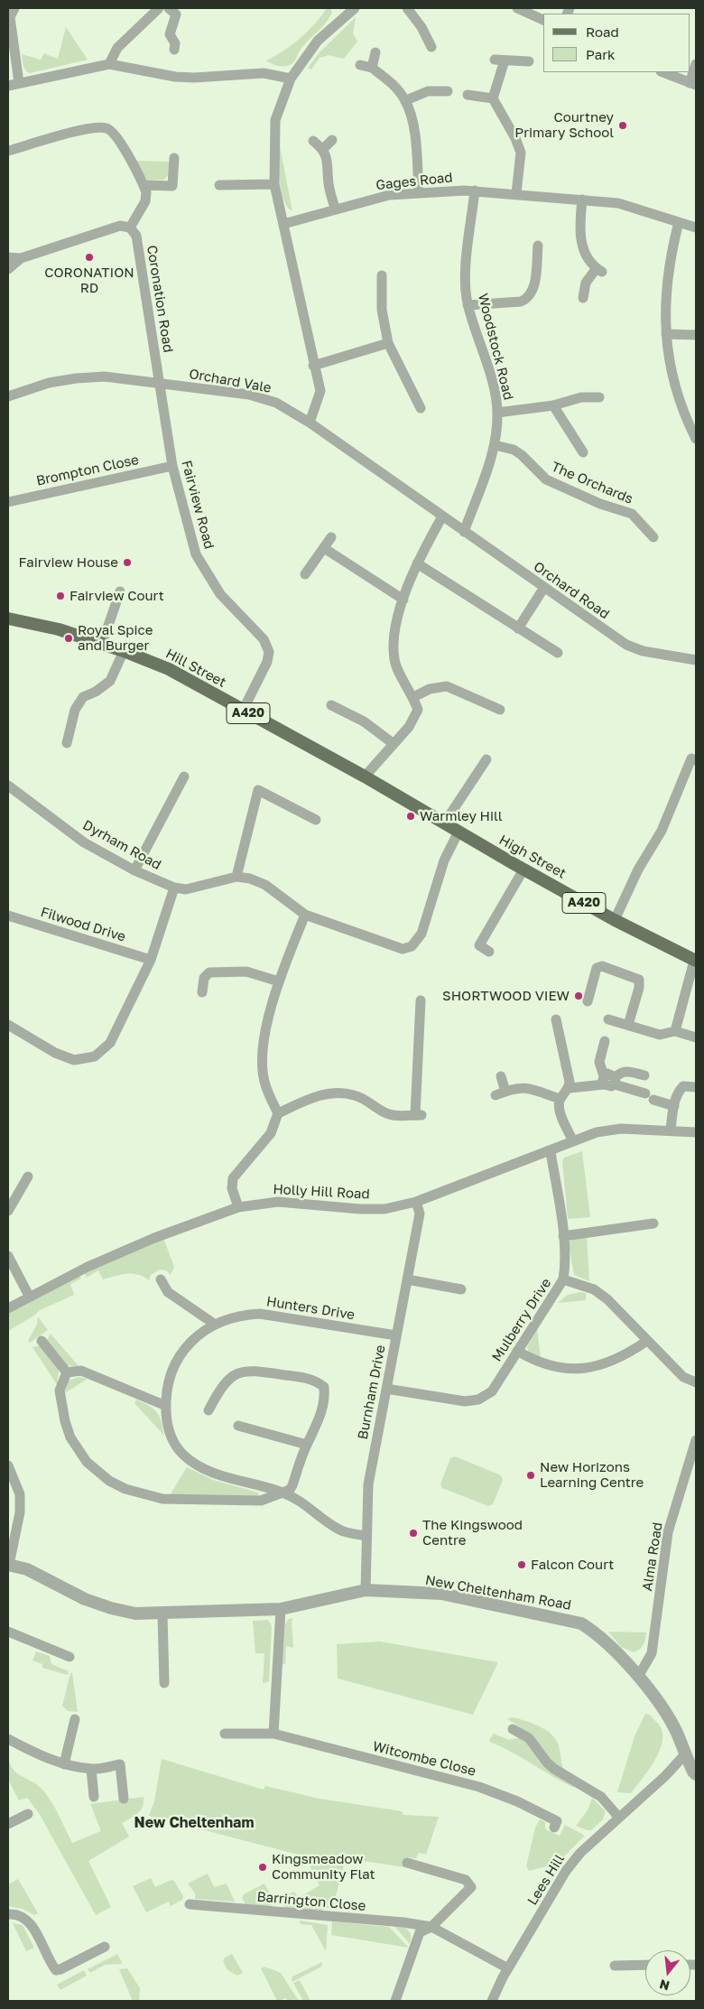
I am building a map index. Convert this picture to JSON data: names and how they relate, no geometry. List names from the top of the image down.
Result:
{
  "streets": {
    "main road": ["Hill Street", "A420", "High Street"],
    "street": [
      "Gages Road",
      "Coronation Road",
      "Woodstock Road",
      "Orchard Vale",
      "Brompton Close",
      "The Orchards",
      "Fairview Road",
      "Orchard Road",
      "Dyrham Road",
      "Filwood Drive",
      "Holly Hill Road",
      "Hunters Drive",
      "Mulberry Drive",
      "Burnham Drive",
      "Alma Road",
      "New Cheltenham Road",
      "Witcombe Close",
      "Lees Hill",
      "Barrington Close"
    ]
  },
  "crossings": [
    ["Gages Road", "Woodstock Road"],
    ["Coronation Road", "Orchard Vale"],
    ["Coronation Road", "Fairview Road"],
    ["Woodstock Road", "The Orchards"],
    ["Woodstock Road", "Orchard Road"],
    ["Orchard Vale", "Fairview Road"],
    ["Orchard Vale", "Orchard Road"],
    ["Brompton Close", "Fairview Road"],
    ["Fairview Road", "Hill Street"],
    ["Hill Street", "High Street"],
    ["Holly Hill Road", "Mulberry Drive"],
    ["Holly Hill Road", "Burnham Drive"],
    ["Hunters Drive", "Burnham Drive"],
    ["Mulberry Drive", "Burnham Drive"],
    ["Burnham Drive", "New Cheltenham Road"],
    ["Alma Road", "New Cheltenham Road"],
    ["New Cheltenham Road", "Lees Hill"],
    ["Lees Hill", "Barrington Close"]
  ],
  "districts": ["New Cheltenham"],
  "places": [
    "Courtney Primary School",
    "CORONATION RD",
    "Fairview House",
    "Fairview Court",
    "Royal Spice and Burger",
    "Warmley Hill",
    "SHORTWOOD VIEW",
    "New Horizons Learning Centre",
    "The Kingswood Centre",
    "Falcon Court",
    "Kingsmeadow Community Flat"
  ],
  "legend": ["Road", "Park"],
  "north": "bottom"
}
